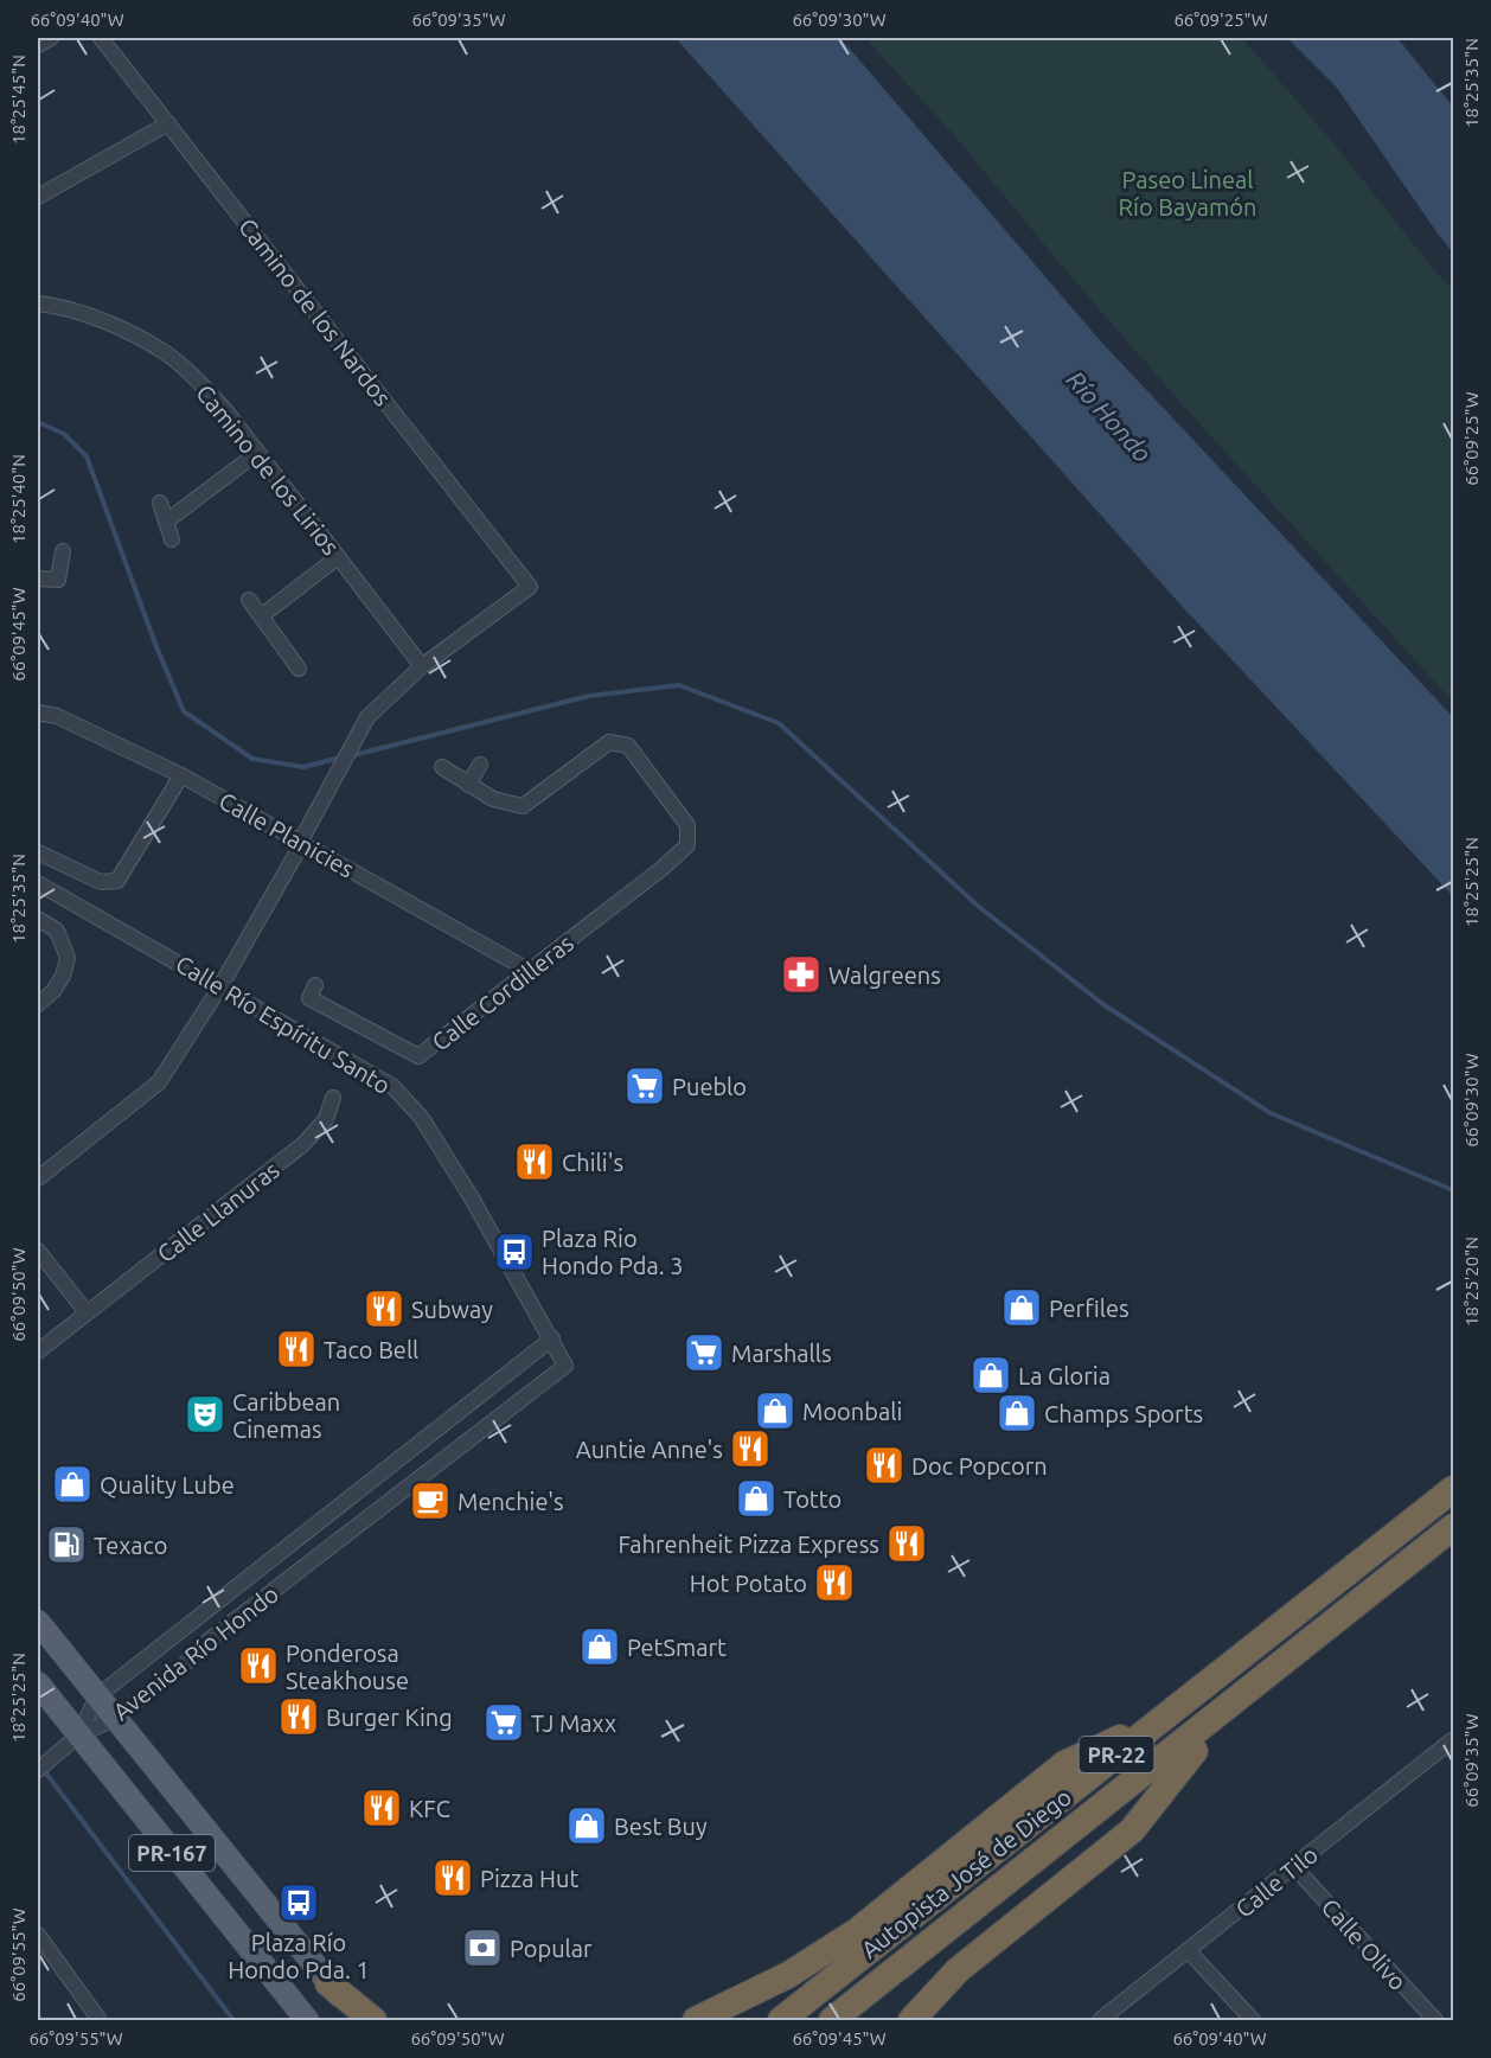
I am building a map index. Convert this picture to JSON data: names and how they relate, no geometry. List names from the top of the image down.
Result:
{
  "streets": {
    "highway": ["PR-22", "Autopista José de Diego"],
    "main road": ["PR-167"],
    "street": [
      "Camino de los Nardos",
      "Camino de los Lirios",
      "Calle Planicies",
      "Calle Cordilleras",
      "Calle Río Espíritu Santo",
      "Calle Llanuras",
      "Avenida Río Hondo",
      "Calle Tilo",
      "Calle Olivo"
    ]
  },
  "crossings": [
    ["Camino de los Nardos", "Camino de los Lirios"],
    ["Calle Planicies", "Calle Cordilleras"],
    ["Calle Río Espíritu Santo", "Avenida Río Hondo"],
    ["Avenida Río Hondo", "PR-167"],
    ["Calle Tilo", "Calle Olivo"]
  ],
  "water": ["Río Hondo"],
  "parks": ["Paseo Lineal Río Bayamón"],
  "places": {
    "pharmacy": ["Walgreens"],
    "supermarket": ["Pueblo", "Marshalls", "TJ Maxx"],
    "restaurant": [
      "Chili's",
      "Subway",
      "Taco Bell",
      "Auntie Anne's",
      "Doc Popcorn",
      "Fahrenheit Pizza Express",
      "Hot Potato",
      "Ponderosa Steakhouse",
      "Burger King",
      "KFC",
      "Pizza Hut"
    ],
    "bus stop": ["Plaza Rio Hondo Pda. 3", "Plaza Río Hondo Pda. 1"],
    "shop": [
      "Perfiles",
      "La Gloria",
      "Moonbali",
      "Champs Sports",
      "Quality Lube",
      "Totto",
      "PetSmart",
      "Best Buy"
    ],
    "theatre": ["Caribbean Cinemas"],
    "cafe": ["Menchie's"],
    "fuel station": ["Texaco"],
    "bank": ["Popular"]
  },
  "coordinates": [
    "66°09'40\"W",
    "66°09'35\"W",
    "66°09'30\"W",
    "66°09'25\"W",
    "18°25'35\"N",
    "18°25'45\"N",
    "18°25'40\"N",
    "66°09'45\"W",
    "18°25'25\"N",
    "18°25'20\"N",
    "66°09'50\"W",
    "66°09'55\"W"
  ]
}
